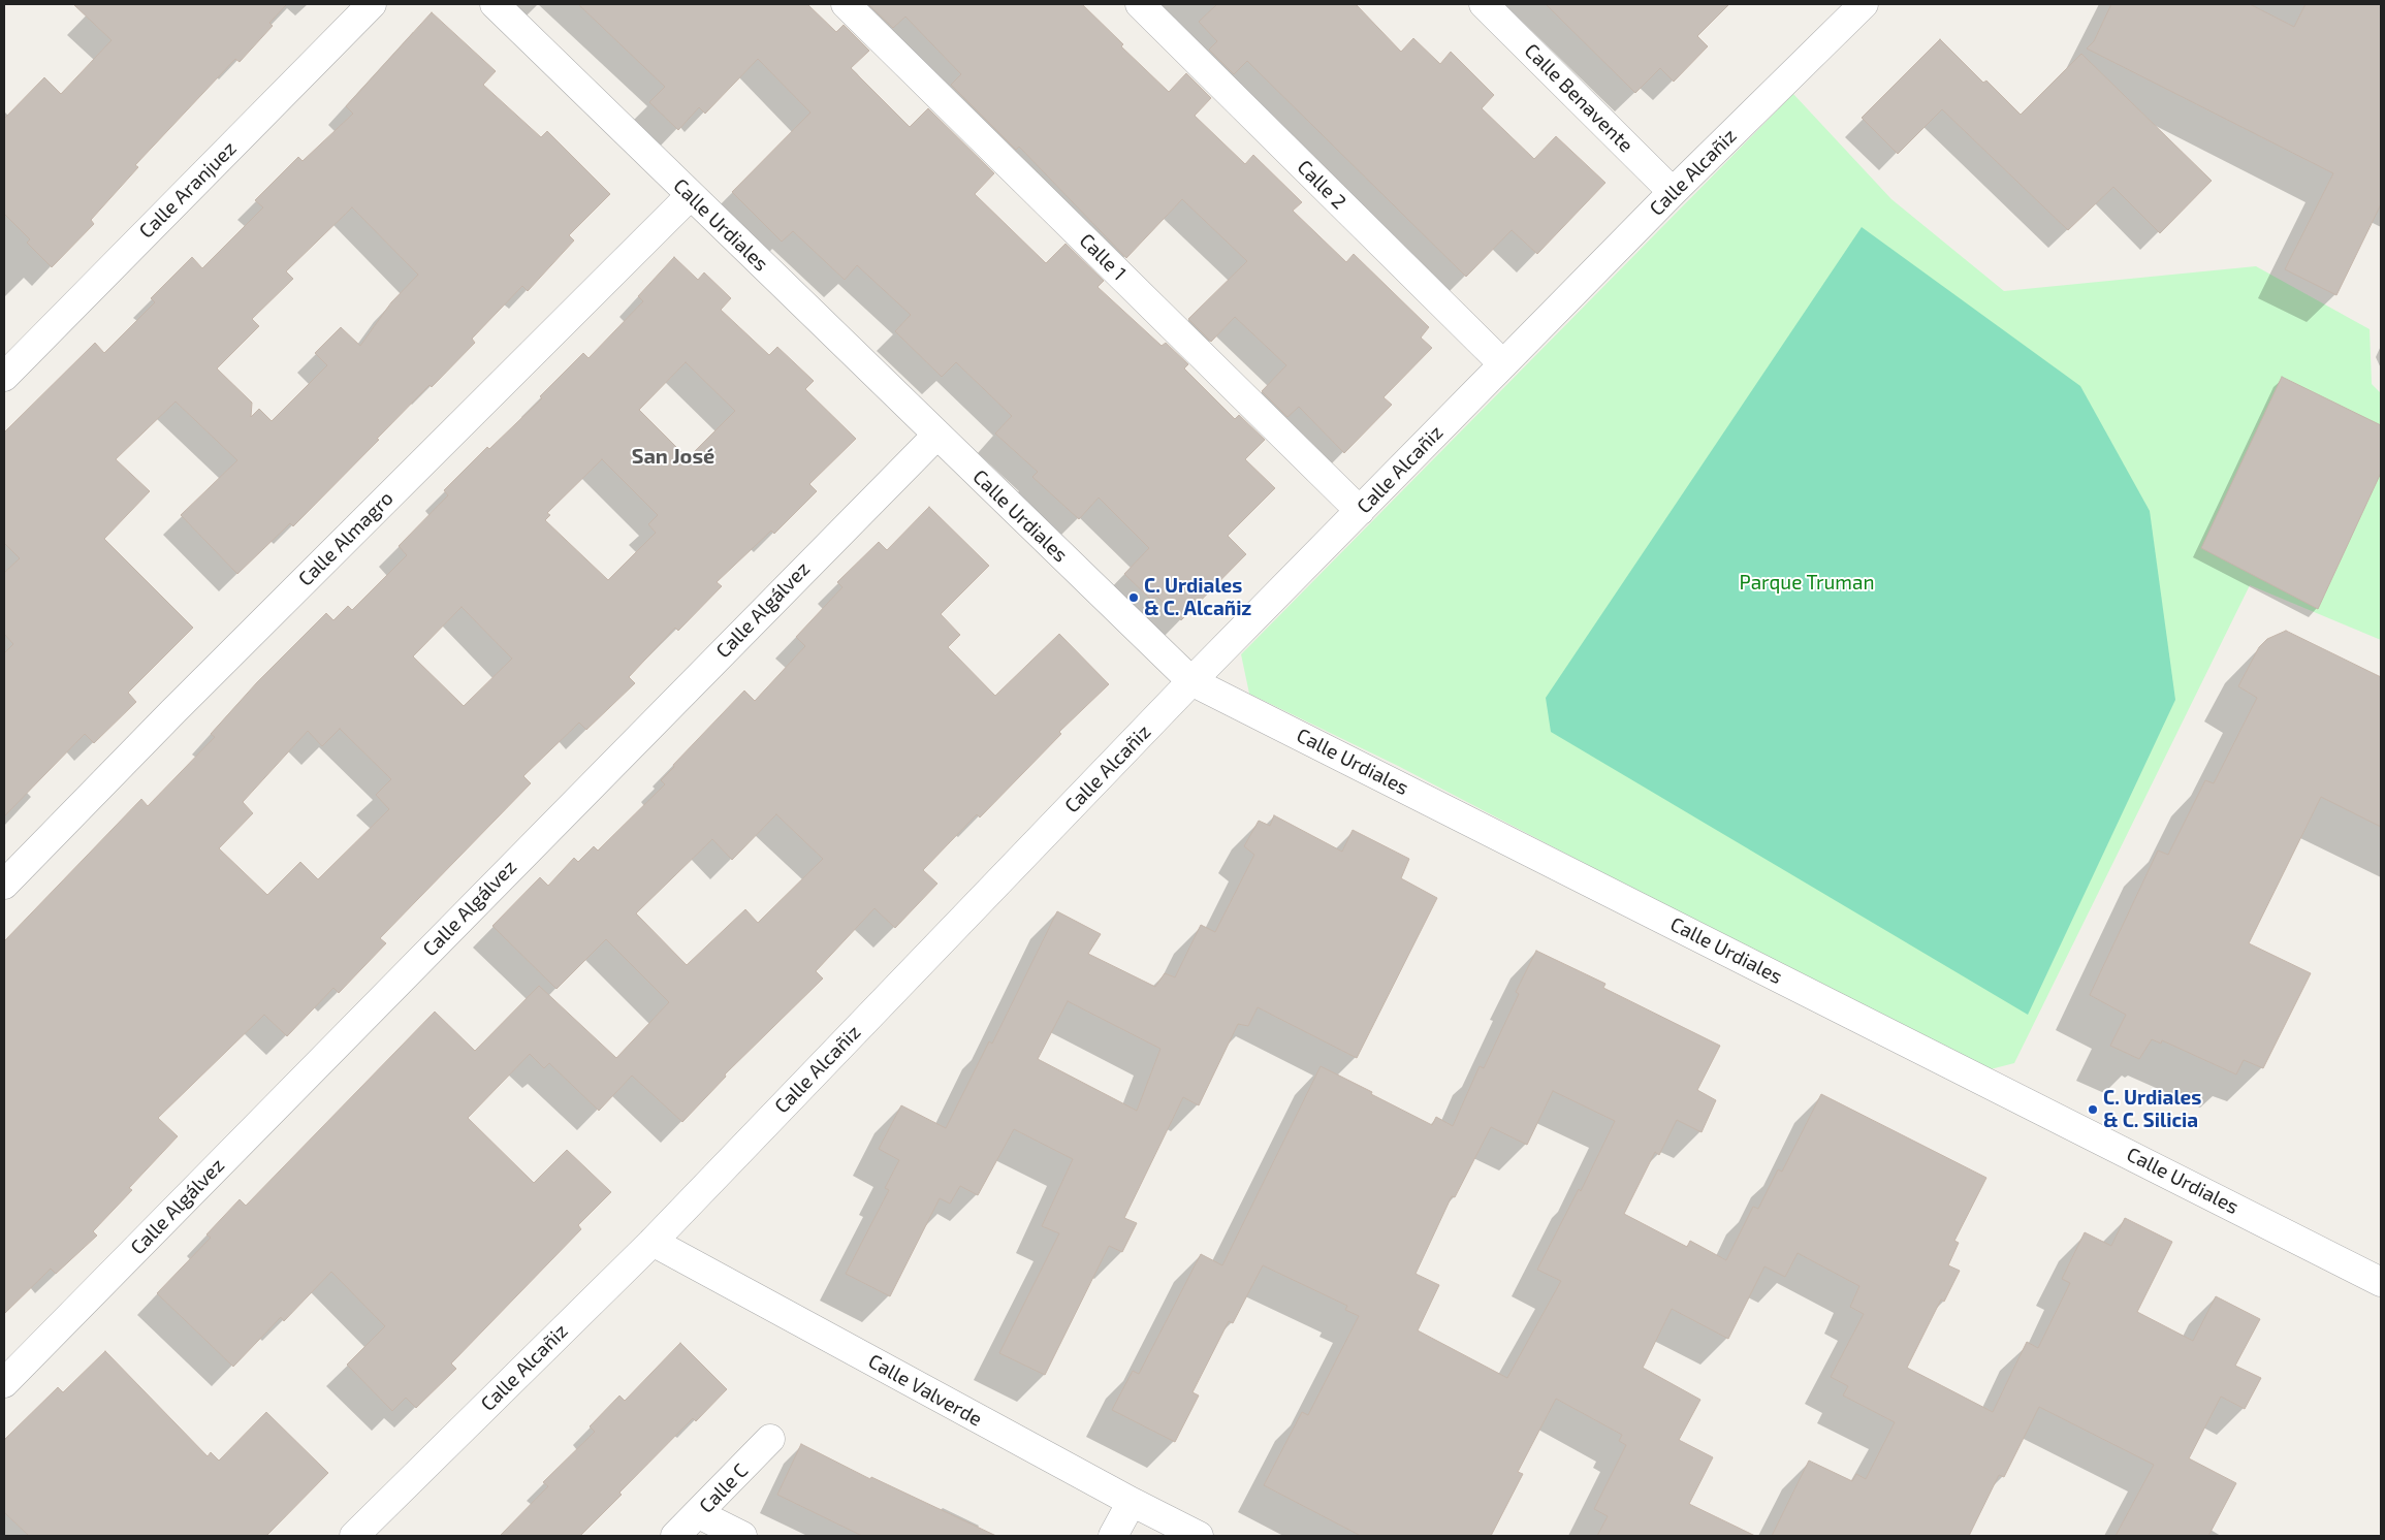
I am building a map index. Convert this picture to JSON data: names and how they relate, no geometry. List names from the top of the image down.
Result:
{
  "streets": {
    "street": [
      "Calle Benavente",
      "Calle Alcañiz",
      "Calle 2",
      "Calle Aranjuez",
      "Calle Urdiales",
      "Calle 1",
      "Calle Almagro",
      "Calle Algálvez",
      "Calle Valverde",
      "Calle C"
    ]
  },
  "crossings": [
    ["Calle Benavente", "Calle Alcañiz"],
    ["Calle Alcañiz", "Calle 2"],
    ["Calle Alcañiz", "Calle Urdiales"],
    ["Calle Alcañiz", "Calle 1"],
    ["Calle Alcañiz", "Calle Valverde"],
    ["Calle Urdiales", "Calle Almagro"],
    ["Calle Urdiales", "Calle Algálvez"]
  ],
  "districts": ["San José"],
  "parks": ["Parque Truman"],
  "places": ["C. Urdiales & C. Alcañiz", "C. Urdiales & C. Silicia"]
}
